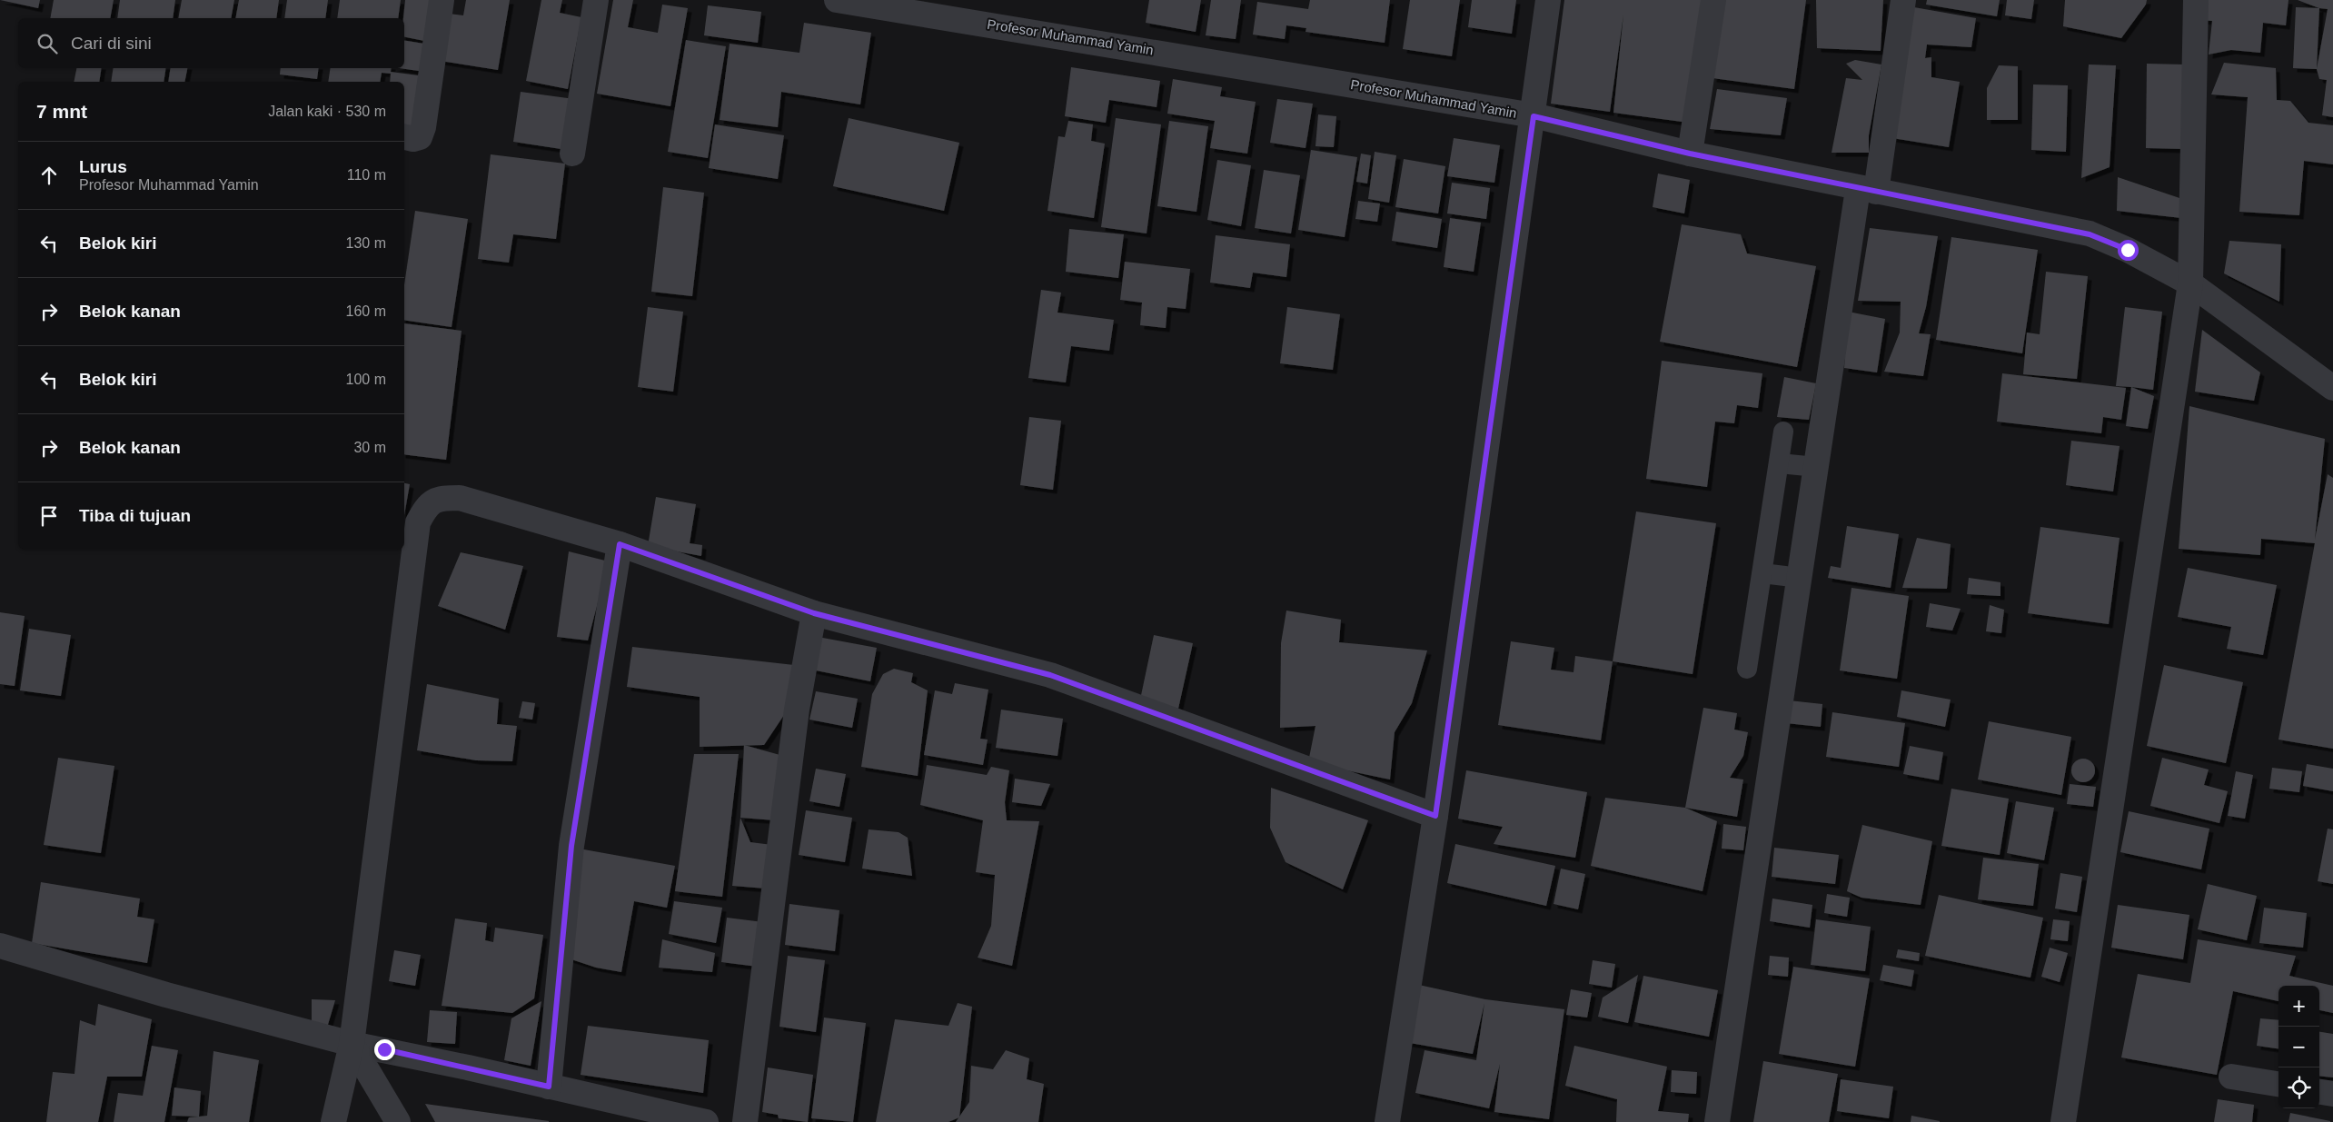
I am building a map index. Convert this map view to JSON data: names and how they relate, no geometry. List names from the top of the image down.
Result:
{
  "streets": {
    "street": ["Profesor Muhammad Yamin"]
  },
  "page": {
    "search": "Cari di sini",
    "heading": ["7 mnt", "Jalan kaki · 530 m"],
    "list": [
      ["Lurus", "Profesor Muhammad Yamin", "110 m"],
      ["Belok kiri", "130 m"],
      ["Belok kanan", "160 m"],
      ["Belok kiri", "100 m"],
      ["Belok kanan", "30 m"],
      "Tiba di tujuan"
    ],
    "map_buttons": ["+", "−"]
  }
}
